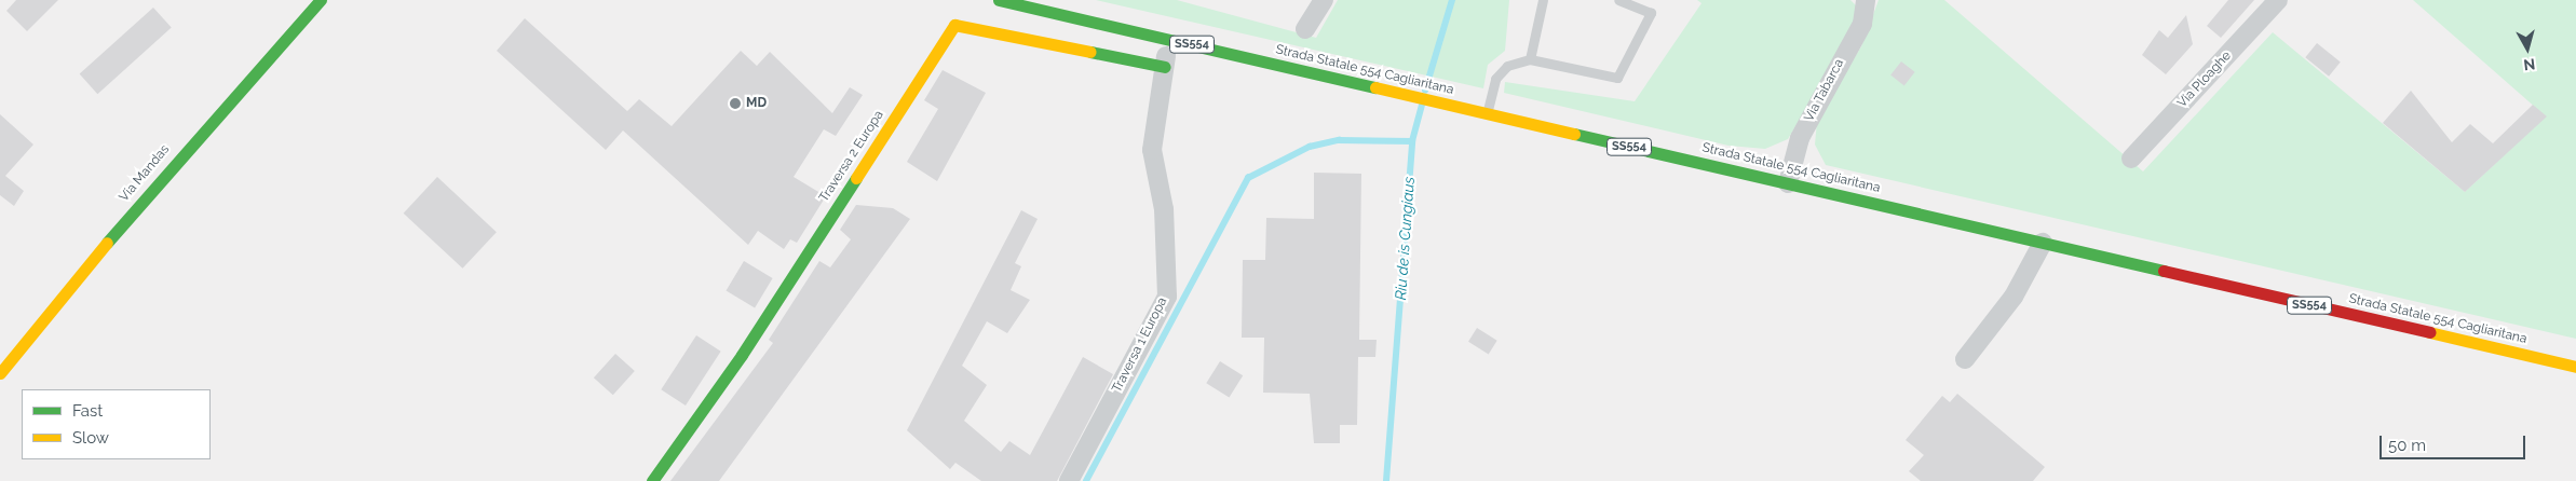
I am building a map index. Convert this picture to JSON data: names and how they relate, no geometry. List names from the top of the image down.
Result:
{
  "streets": {
    "main road": [
      "SS554",
      "Strada Statale 554 Cagliaritana",
      "Traversa 2 Europa",
      "Via Mandas"
    ],
    "street": ["Via Ploaghe", "Via Tabarca", "Traversa 1 Europa"]
  },
  "crossings": [
    ["Strada Statale 554 Cagliaritana", "Via Tabarca"],
    ["Strada Statale 554 Cagliaritana", "Traversa 1 Europa"],
    ["Traversa 2 Europa", "Traversa 1 Europa"]
  ],
  "water": ["Riu de is Cungiaus"],
  "places": ["MD"],
  "legend": ["Fast", "Slow"],
  "scale_bar": "50 m",
  "north": "bottom"
}
